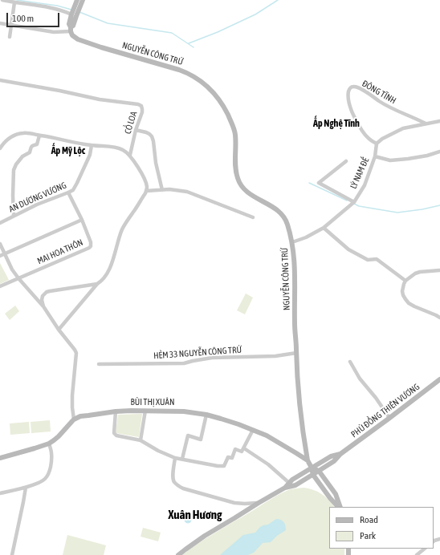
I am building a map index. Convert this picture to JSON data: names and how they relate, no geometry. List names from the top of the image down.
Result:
{
  "streets": {
    "main road": ["NGUYỄN CÔNG TRỨ", "BÙI THỊ XUÂN", "PHÙ ĐỔNG THIÊN VƯƠNG"],
    "street": [
      "ĐÔNG TĨNH",
      "CỔ LOA",
      "LÝ NAM ĐẾ",
      "AN DƯƠNG VƯƠNG",
      "MAI HOA THÔN",
      "HẺM 33 NGUYỄN CÔNG TRỨ"
    ]
  },
  "crossings": [
    ["NGUYỄN CÔNG TRỨ", "LÝ NAM ĐẾ"],
    ["NGUYỄN CÔNG TRỨ", "HẺM 33 NGUYỄN CÔNG TRỨ"],
    ["NGUYỄN CÔNG TRỨ", "BÙI THỊ XUÂN"],
    ["ĐÔNG TĨNH", "LÝ NAM ĐẾ"],
    ["AN DƯƠNG VƯƠNG", "MAI HOA THÔN"]
  ],
  "districts": ["Ấp Nghệ Tĩnh", "Ấp Mỹ Lộc", "Xuân Hương"],
  "legend": ["Road", "Park"],
  "scale_bar": "100 m"
}
